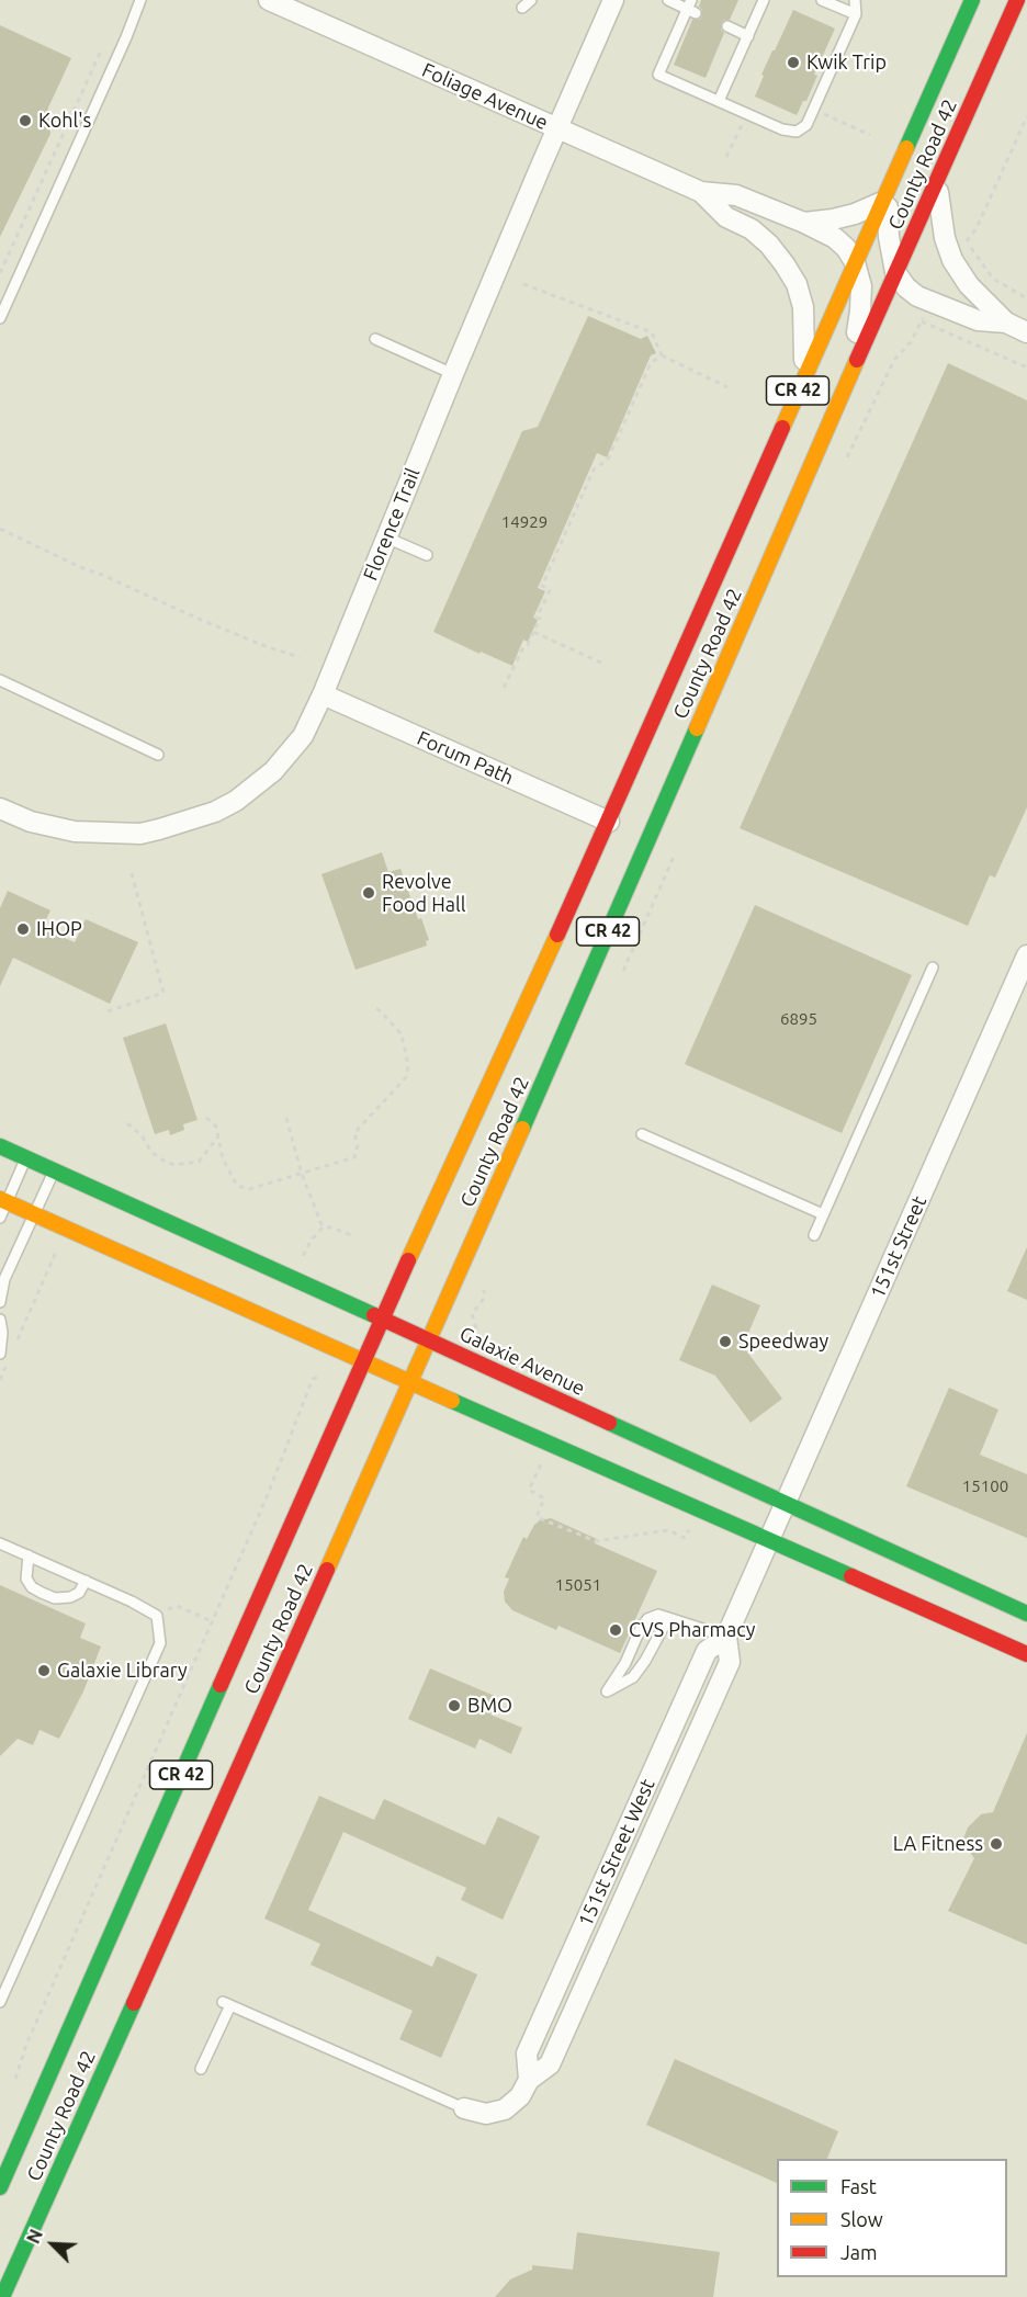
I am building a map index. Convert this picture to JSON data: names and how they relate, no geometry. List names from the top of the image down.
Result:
{
  "streets": {
    "main road": ["County Road 42", "CR 42", "Galaxie Avenue"],
    "street": [
      "Foliage Avenue",
      "Florence Trail",
      "Forum Path",
      "151st Street",
      "151st Street West"
    ]
  },
  "crossings": [
    ["Foliage Avenue", "County Road 42"],
    ["Foliage Avenue", "Florence Trail"],
    ["County Road 42", "Forum Path"],
    ["County Road 42", "Galaxie Avenue"],
    ["Florence Trail", "Forum Path"],
    ["151st Street", "Galaxie Avenue"],
    ["151st Street", "151st Street West"]
  ],
  "places": [
    "Kwik Trip",
    "Kohl's",
    "Revolve Food Hall",
    "IHOP",
    "Speedway",
    "CVS Pharmacy",
    "Galaxie Library",
    "BMO",
    "LA Fitness"
  ],
  "house_numbers": [
    "14929",
    "6895",
    "15100",
    "15051"
  ],
  "legend": ["Fast", "Slow", "Jam"],
  "north": "top left"
}
